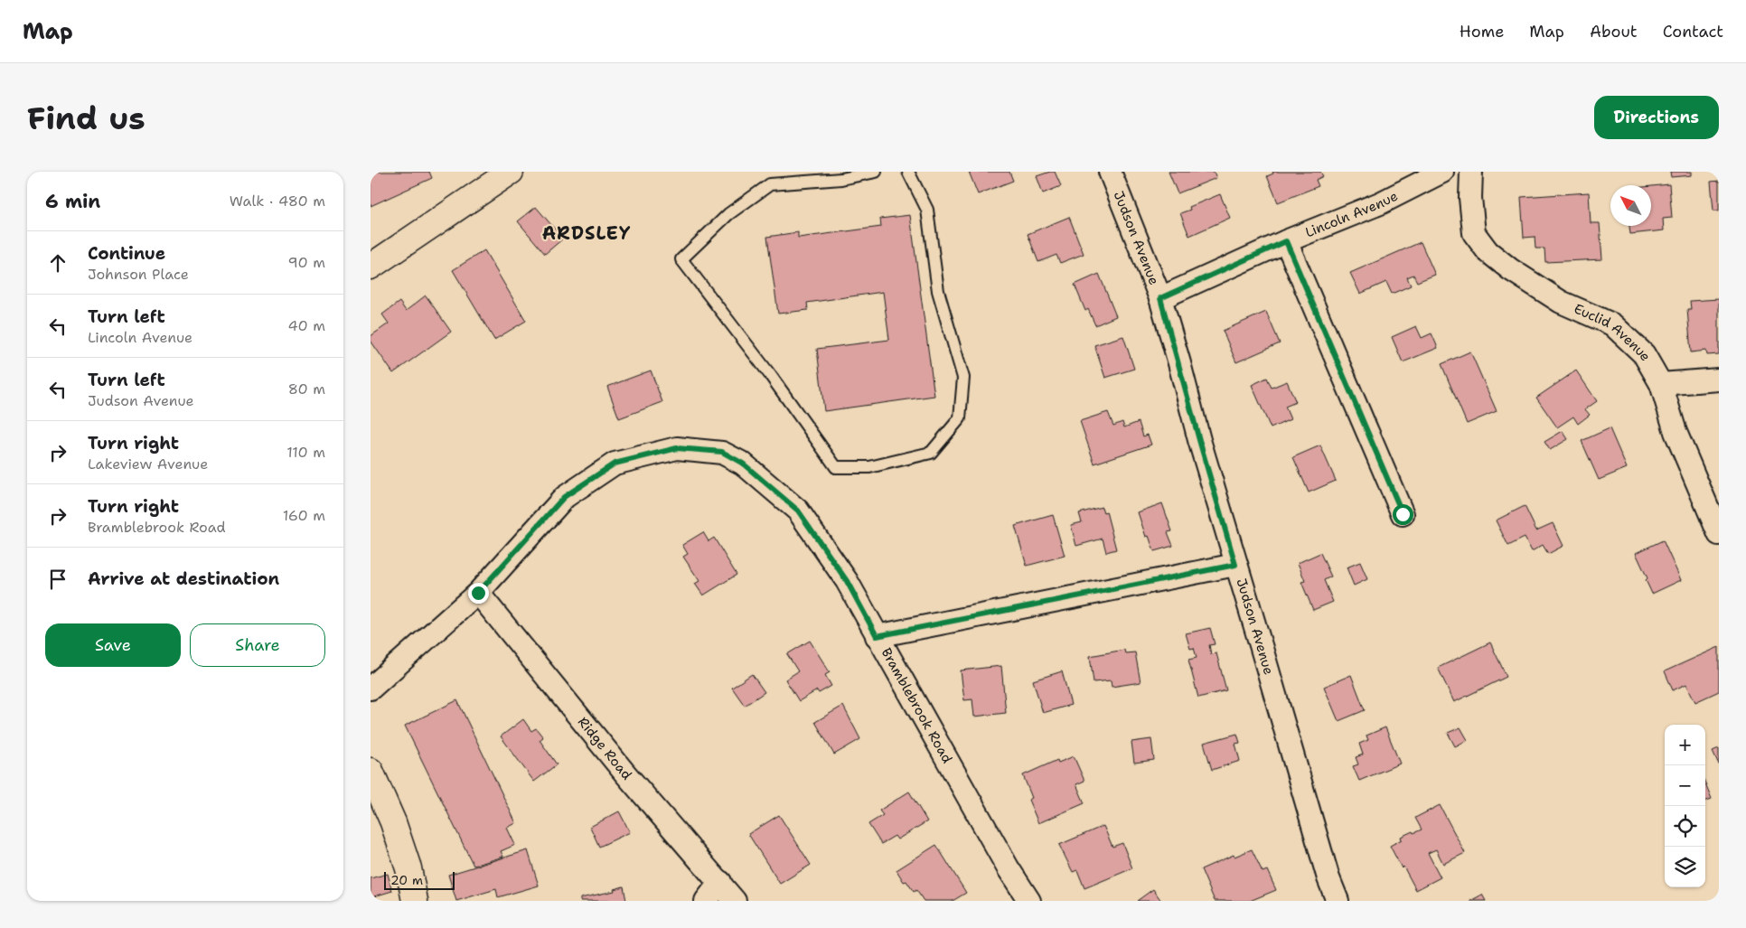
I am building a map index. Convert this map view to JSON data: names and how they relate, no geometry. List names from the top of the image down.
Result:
{
  "streets": {
    "street": [
      "Lincoln Avenue",
      "Judson Avenue",
      "Euclid Avenue",
      "Bramblebrook Road",
      "Ridge Road"
    ]
  },
  "crossings": [
    ["Lincoln Avenue", "Judson Avenue"],
    ["Bramblebrook Road", "Ridge Road"]
  ],
  "districts": ["ARDSLEY"],
  "scale_bar": "20 m",
  "north": "top left",
  "page": {
    "header": "Map",
    "nav": [
      "Home",
      "Map",
      "About",
      "Contact"
    ],
    "buttons": [
      "Directions",
      ["Save", "Share"]
    ],
    "title": "Find us",
    "heading": ["6 min", "Walk · 480 m"],
    "list": [
      ["Continue", "Johnson Place", "90 m"],
      ["Turn left", "Lincoln Avenue", "40 m"],
      ["Turn left", "Judson Avenue", "80 m"],
      ["Turn right", "Lakeview Avenue", "110 m"],
      ["Turn right", "Bramblebrook Road", "160 m"],
      "Arrive at destination"
    ],
    "map_buttons": ["+", "−"],
    "scale": "20 m"
  }
}
